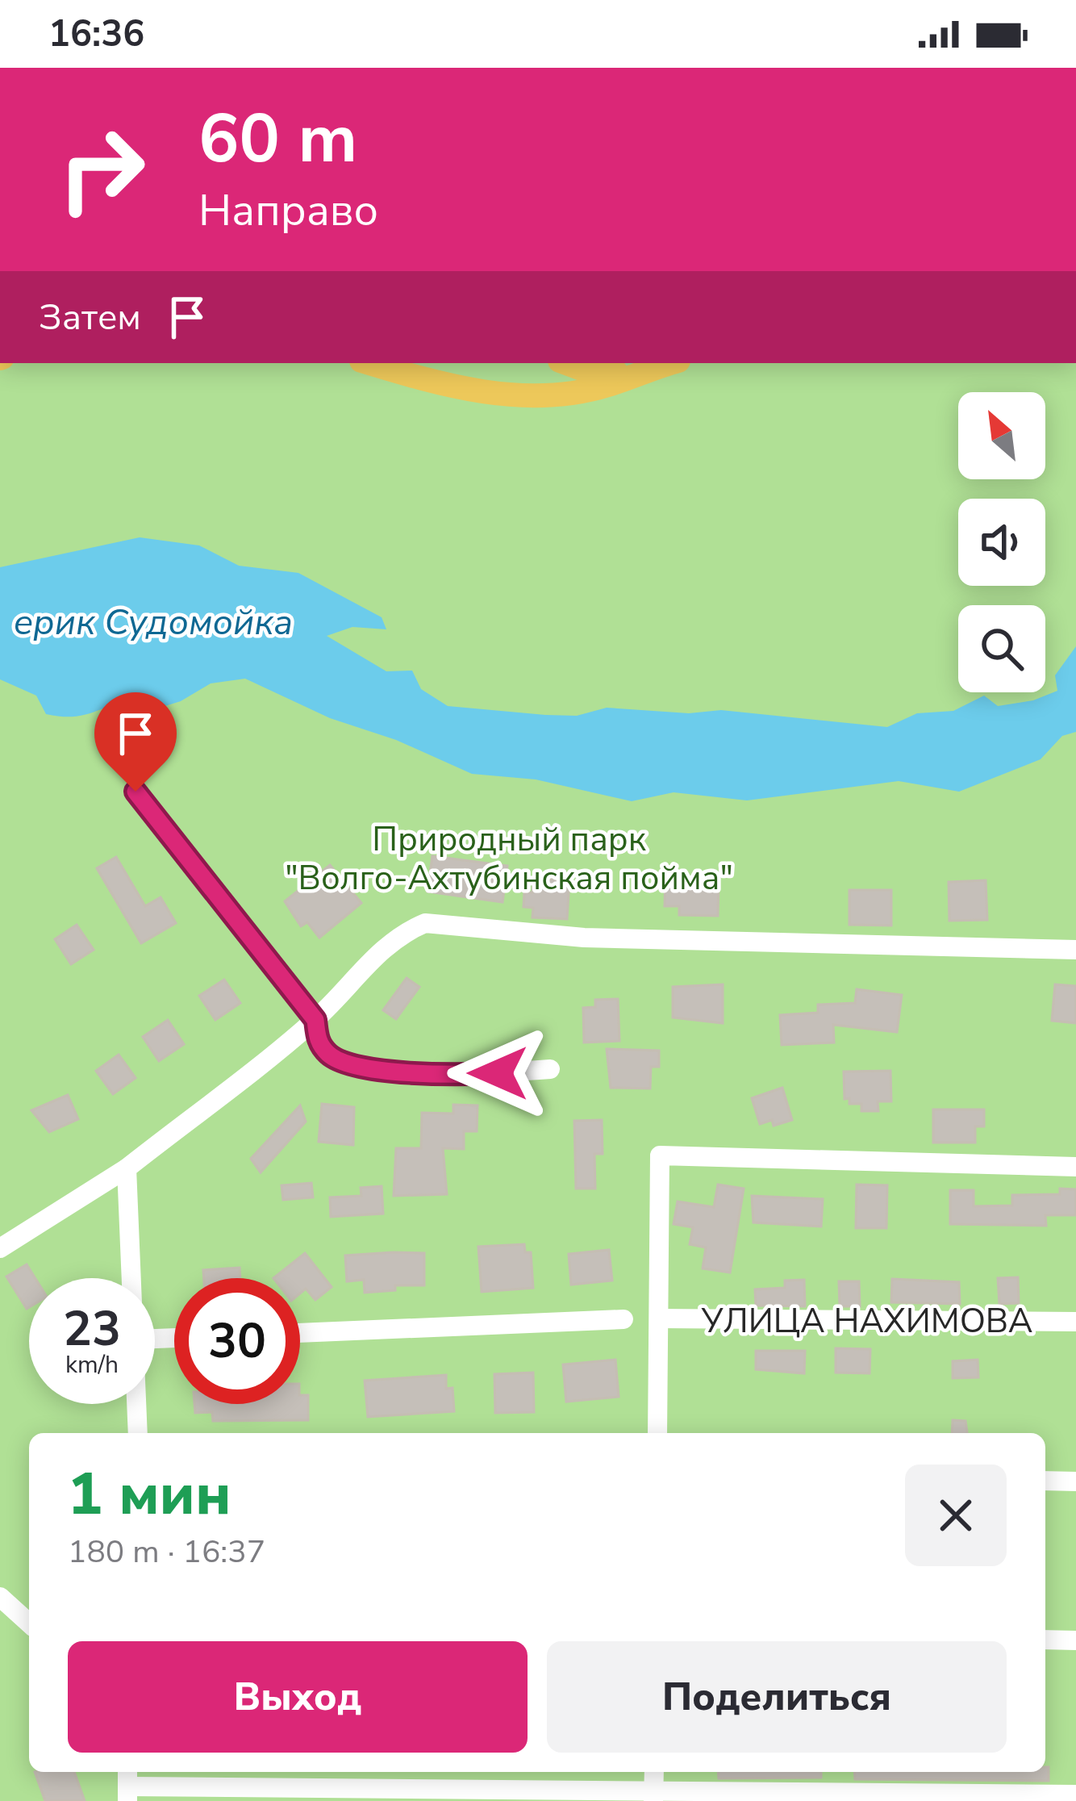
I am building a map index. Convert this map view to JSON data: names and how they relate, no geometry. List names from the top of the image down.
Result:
{
  "streets": {
    "street": ["УЛИЦА НАХИМОВА"]
  },
  "water": ["ерик Судомойка"],
  "parks": ["Природный парк \"Волго-Ахтубинская пойма\""],
  "north": "top left",
  "page": {
    "status": "16:36",
    "turn": ["60 m", "Направо"],
    "then": "Затем",
    "speed": "23 km/h",
    "limit": "30",
    "heading": ["1 мин", "180 m · 16:37"],
    "buttons": ["Выход", "Поделиться"]
  }
}
